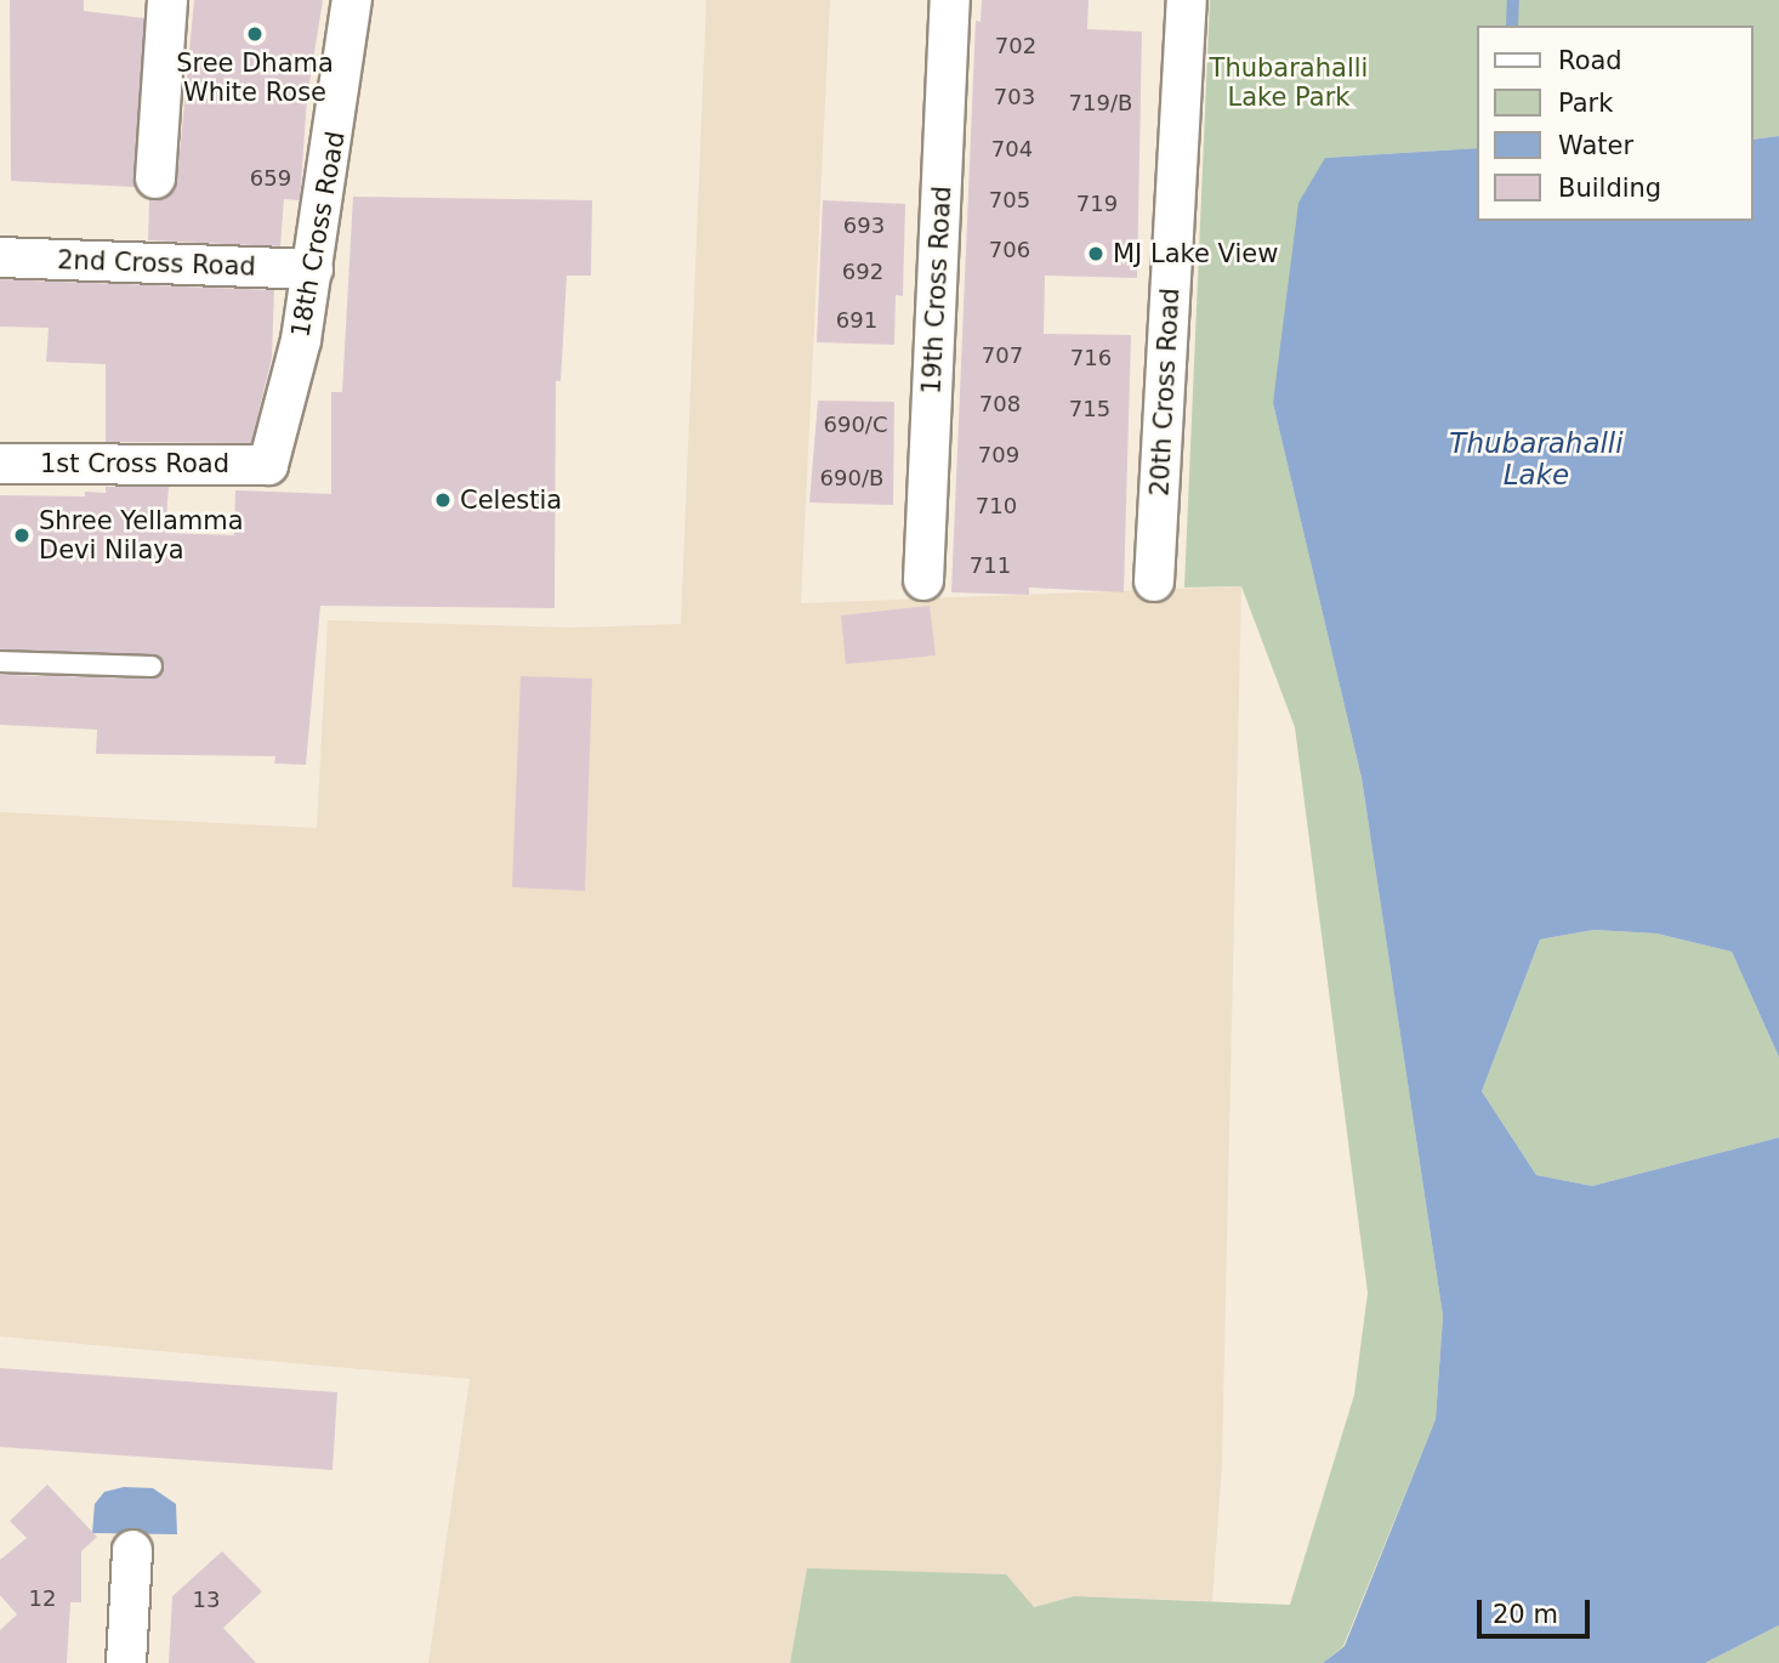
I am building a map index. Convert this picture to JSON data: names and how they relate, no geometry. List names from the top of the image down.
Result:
{
  "streets": {
    "street": [
      "18th Cross Road",
      "2nd Cross Road",
      "19th Cross Road",
      "20th Cross Road",
      "1st Cross Road"
    ]
  },
  "crossings": [
    ["18th Cross Road", "2nd Cross Road"],
    ["18th Cross Road", "1st Cross Road"]
  ],
  "water": ["Thubarahalli Lake"],
  "parks": ["Thubarahalli Lake Park"],
  "places": [
    "Sree Dhama White Rose",
    "MJ Lake View",
    "Celestia",
    "Shree Yellamma Devi Nilaya"
  ],
  "house_numbers": [
    "702",
    "703",
    "719/B",
    "704",
    "659",
    "705",
    "719",
    "693",
    "706",
    "692",
    "691",
    "707",
    "716",
    "708",
    "715",
    "690/C",
    "709",
    "690/B",
    "710",
    "711",
    "12",
    "13"
  ],
  "legend": [
    "Road",
    "Park",
    "Water",
    "Building"
  ],
  "scale_bar": "20 m"
}
